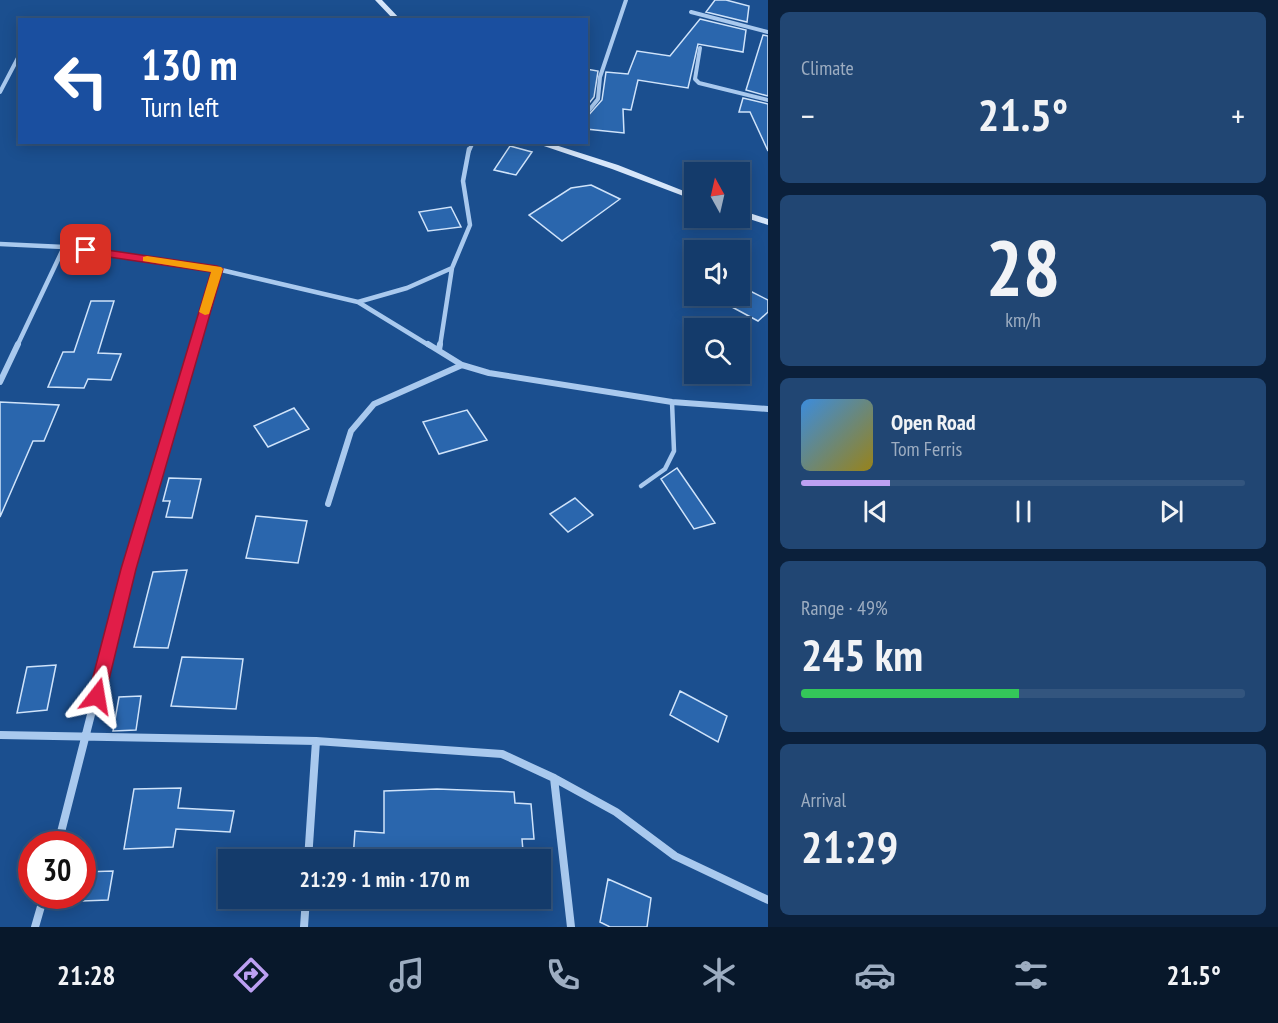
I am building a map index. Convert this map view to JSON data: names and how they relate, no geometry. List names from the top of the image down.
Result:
{
  "north": "top",
  "page": {
    "tile": [
      "Climate",
      ["28", "km/h"],
      ["Range · 49%", "245 km"],
      ["Arrival", "21:29"]
    ],
    "turn": ["130 m", "Turn left"],
    "heat": ["−", "21.5°", "+"],
    "song": ["Open Road", "Tom Ferris"],
    "limit": "30",
    "trip": "21:29 · 1 min · 170 m",
    "tabs": ["21:28", "21.5°"]
  }
}
